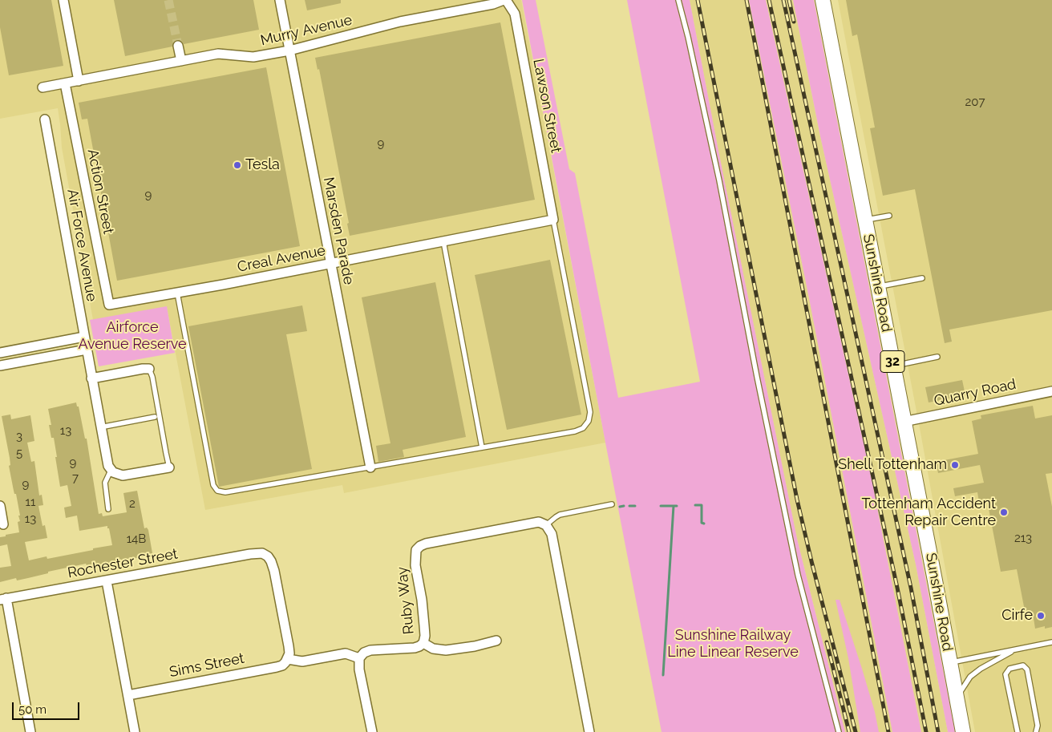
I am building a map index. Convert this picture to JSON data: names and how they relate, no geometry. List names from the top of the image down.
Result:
{
  "streets": {
    "main road": ["Sunshine Road", "32"],
    "street": [
      "Murry Avenue",
      "Lawson Street",
      "Action Street",
      "Marsden Parade",
      "Air Force Avenue",
      "Creal Avenue",
      "Quarry Road",
      "Rochester Street",
      "Ruby Way",
      "Sims Street"
    ]
  },
  "crossings": [
    ["Murry Avenue", "Lawson Street"],
    ["Murry Avenue", "Action Street"],
    ["Murry Avenue", "Marsden Parade"],
    ["Lawson Street", "Creal Avenue"],
    ["Action Street", "Creal Avenue"],
    ["Marsden Parade", "Creal Avenue"],
    ["Sunshine Road", "Quarry Road"],
    ["Rochester Street", "Sims Street"]
  ],
  "parks": ["Airforce Avenue Reserve", "Sunshine Railway Line Linear Reserve"],
  "places": [
    "Tesla",
    "Shell Tottenham",
    "Tottenham Accident Repair Centre",
    "Cirfe"
  ],
  "house_numbers": [
    "207",
    "9",
    "9",
    "13",
    "3",
    "5",
    "9",
    "7",
    "9",
    "11",
    "2",
    "13",
    "213",
    "14B"
  ],
  "scale_bar": "50 m"
}
